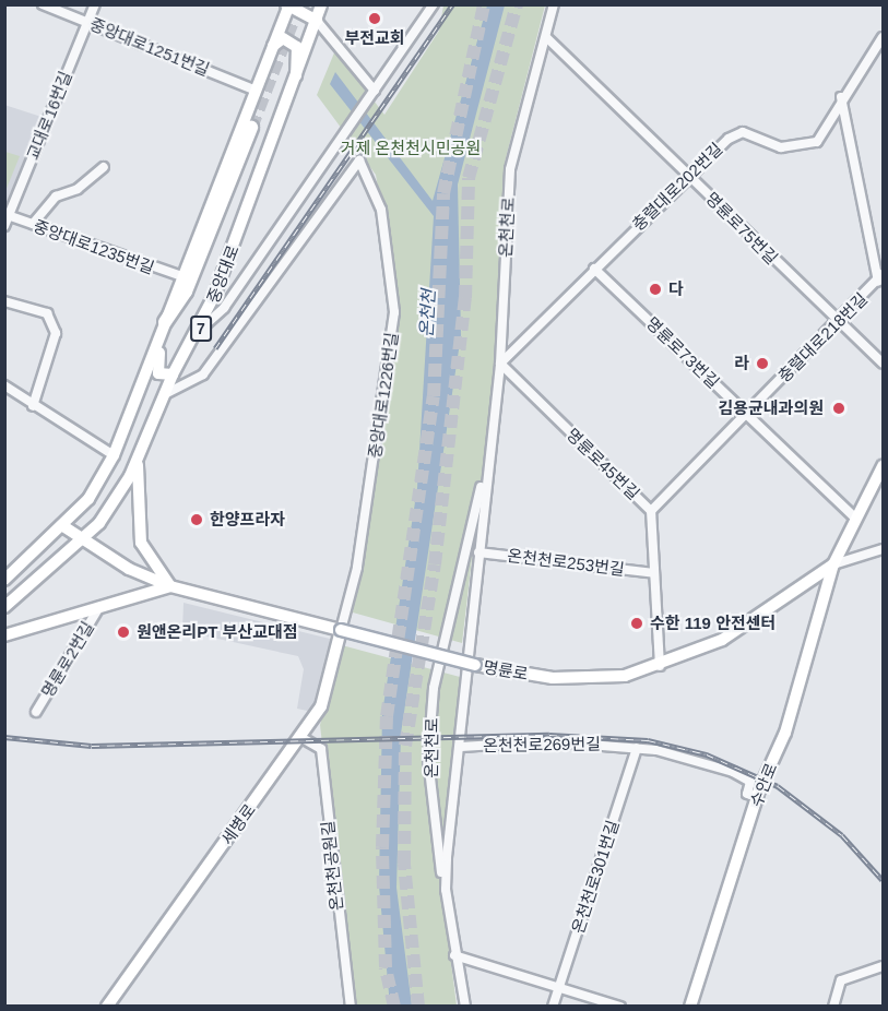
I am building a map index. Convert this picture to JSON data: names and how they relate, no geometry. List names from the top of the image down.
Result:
{
  "streets": {
    "main road": [
      "중앙대로",
      "7",
      "명륜로",
      "수안로",
      "세병로"
    ],
    "street": [
      "중앙대로1251번길",
      "교대로16번길",
      "충렬대로202번길",
      "온천천로",
      "명륜로75번길",
      "중앙대로1235번길",
      "충렬대로218번길",
      "명륜로73번길",
      "중앙대로1226번길",
      "명륜로45번길",
      "온천천로253번길",
      "명륜로2번길",
      "온천천로269번길",
      "온천천공원길",
      "온천천로301번길"
    ]
  },
  "crossings": [
    ["중앙대로1251번길", "교대로16번길"],
    ["중앙대로1251번길", "7"],
    ["교대로16번길", "중앙대로1235번길"],
    ["충렬대로202번길", "온천천로"],
    ["충렬대로202번길", "명륜로75번길"],
    ["충렬대로202번길", "명륜로73번길"],
    ["충렬대로202번길", "명륜로45번길"],
    ["온천천로", "명륜로75번길"],
    ["온천천로", "명륜로45번길"],
    ["온천천로", "온천천로253번길"],
    ["온천천로", "온천천로269번길"],
    ["명륜로75번길", "충렬대로218번길"],
    ["중앙대로1235번길", "7"],
    ["중앙대로", "중앙대로1226번길"],
    ["중앙대로", "명륜로"],
    ["7", "명륜로"],
    ["충렬대로218번길", "명륜로73번길"],
    ["충렬대로218번길", "명륜로45번길"],
    ["명륜로73번길", "명륜로"],
    ["중앙대로1226번길", "명륜로"],
    ["중앙대로1226번길", "세병로"],
    ["명륜로45번길", "온천천로253번길"],
    ["명륜로45번길", "명륜로"],
    ["명륜로", "수안로"],
    ["명륜로", "세병로"],
    ["온천천로269번길", "수안로"],
    ["온천천로269번길", "온천천로301번길"],
    ["세병로", "온천천공원길"]
  ],
  "water": ["온천천"],
  "parks": ["거제 온천천시민공원"],
  "places": [
    "부전교회",
    "다",
    "라",
    "김용균내과의원",
    "한양프라자",
    "수한 119 안전센터",
    "원앤온리PT 부산교대점"
  ]
}
